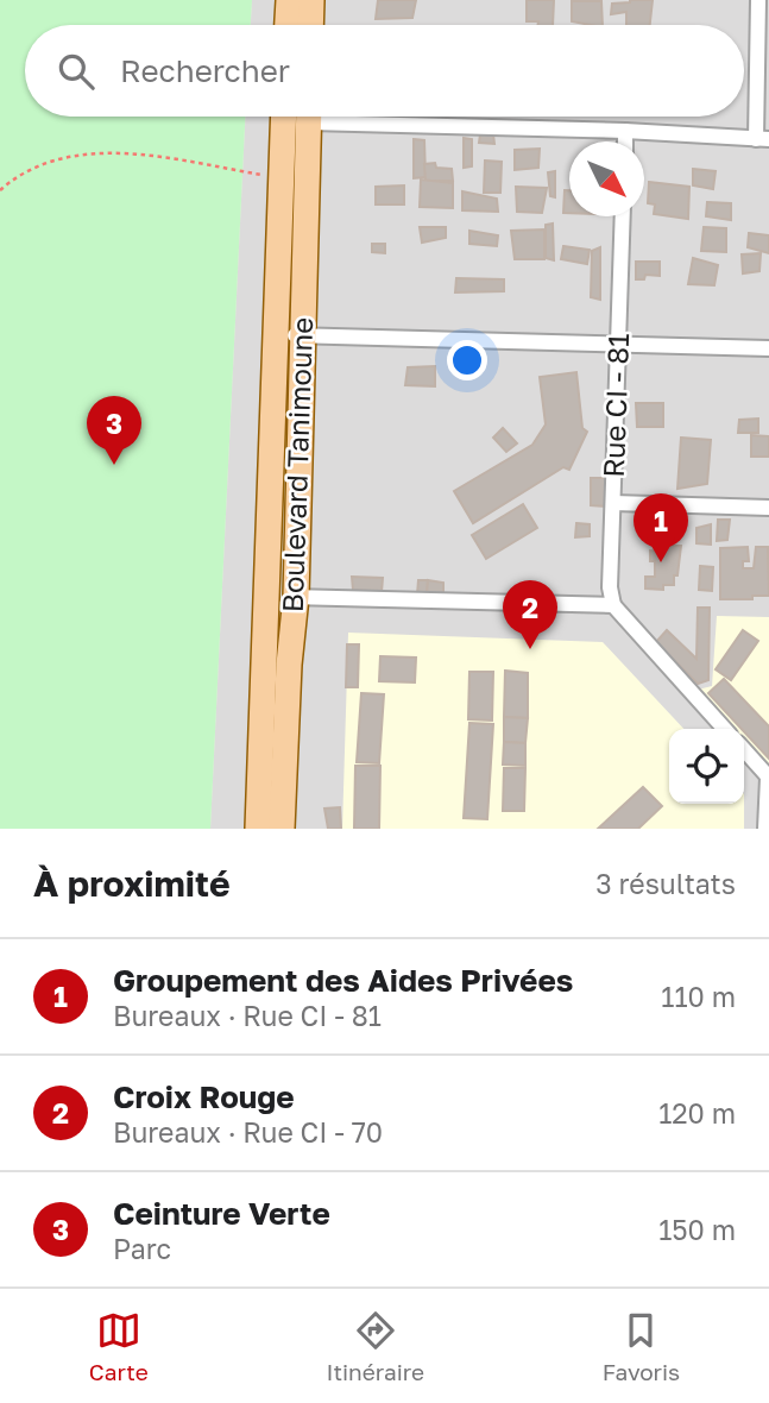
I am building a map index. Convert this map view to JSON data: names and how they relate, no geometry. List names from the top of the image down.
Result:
{
  "streets": {
    "main road": ["Boulevard Tanimoune"],
    "street": ["Rue CI - 81"]
  },
  "north": "bottom right",
  "page": {
    "search": "Rechercher",
    "pins": ["3", "1", "2"],
    "heading": ["À proximité", "3 résultats"],
    "list": [
      {
        "mark": "1",
        "name": "Groupement des Aides Privées",
        "note": "Bureaux · Rue CI - 81",
        "value": "110 m"
      },
      {
        "mark": "2",
        "name": "Croix Rouge",
        "note": "Bureaux · Rue CI - 70",
        "value": "120 m"
      },
      {
        "mark": "3",
        "name": "Ceinture Verte",
        "note": "Parc",
        "value": "150 m"
      }
    ],
    "nav": ["Carte", "Itinéraire", "Favoris"]
  }
}
